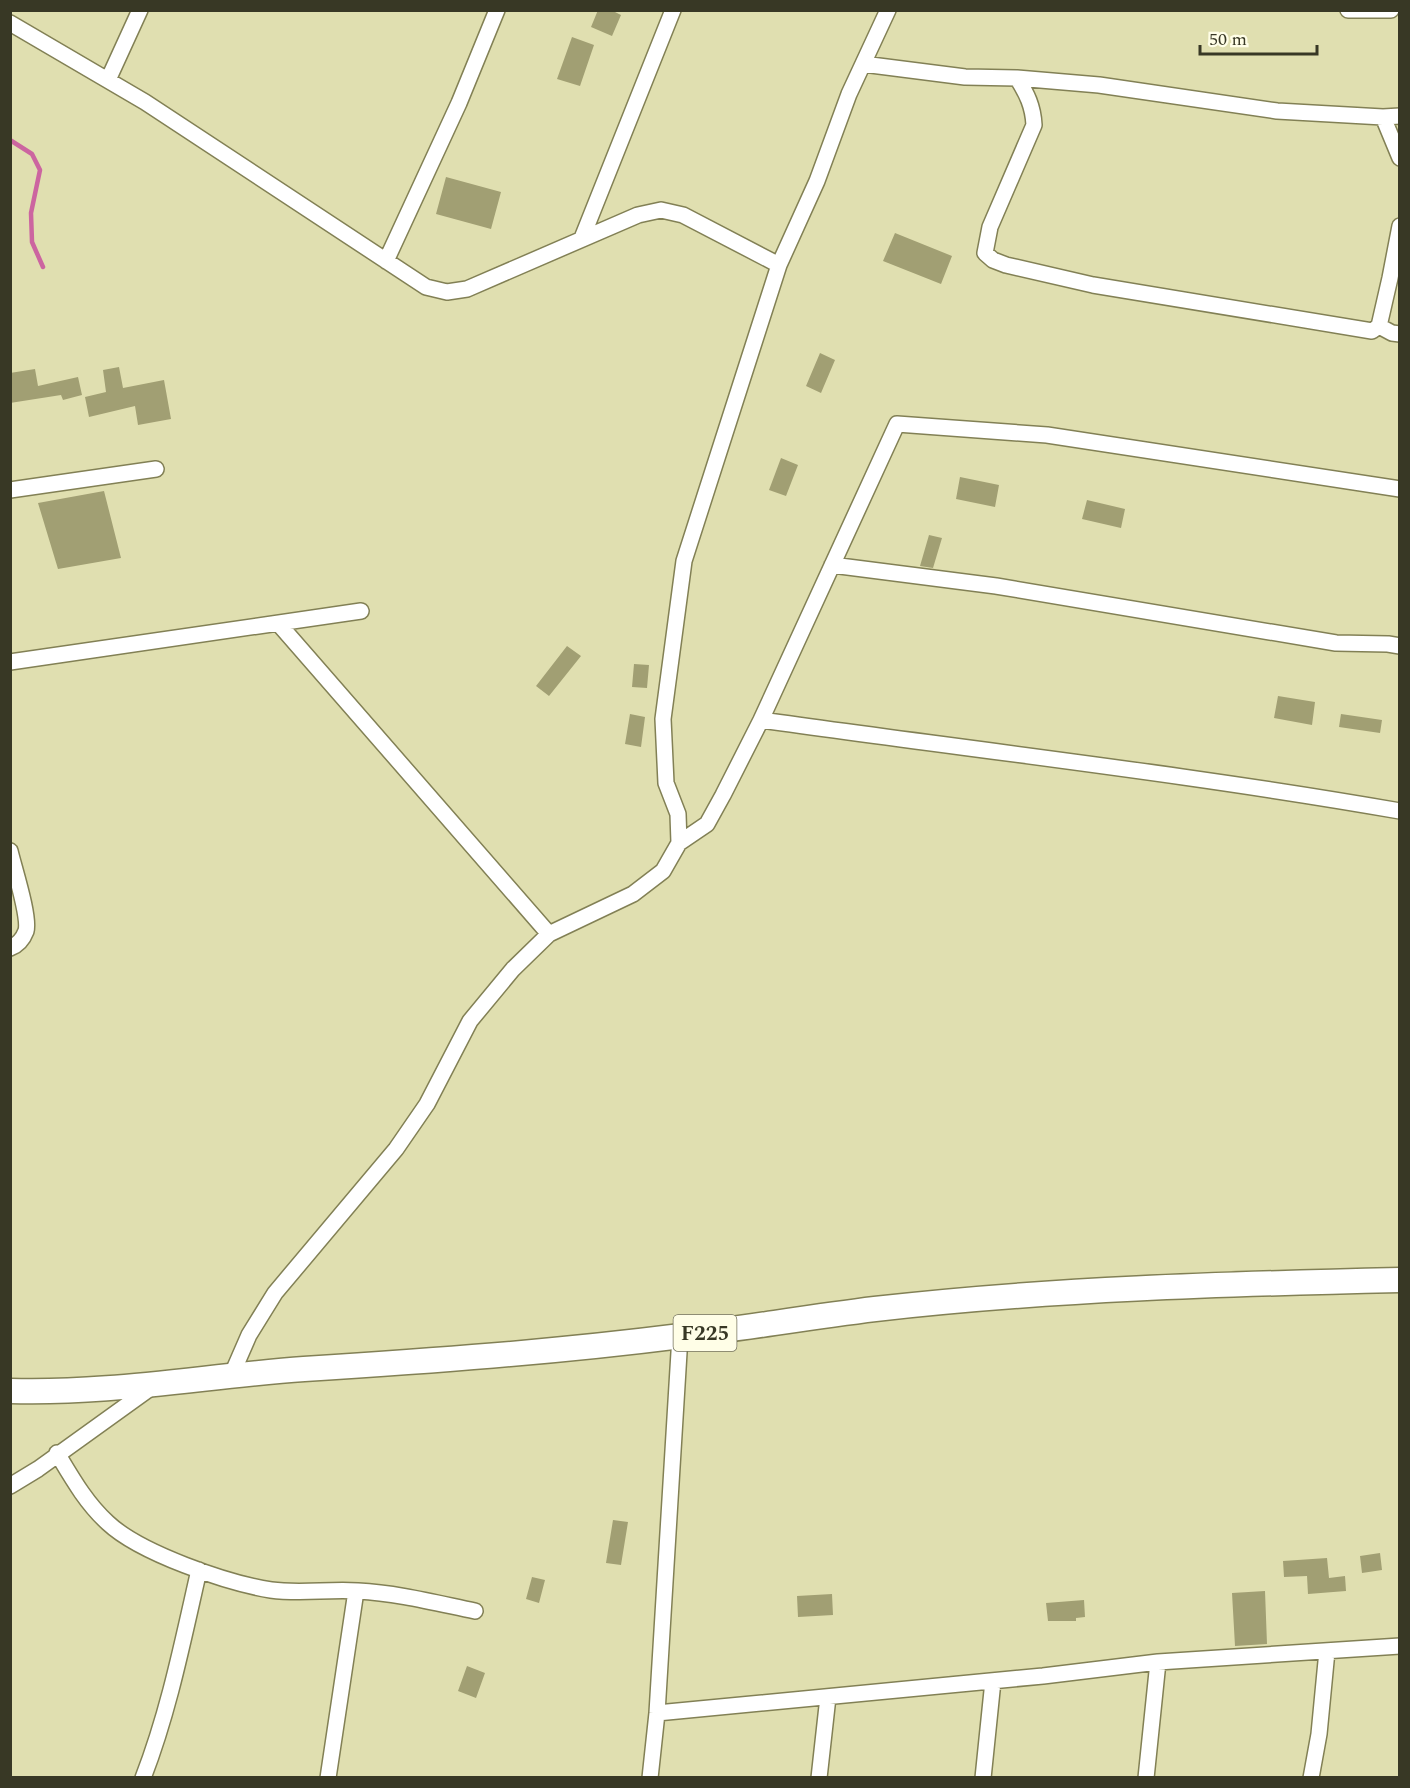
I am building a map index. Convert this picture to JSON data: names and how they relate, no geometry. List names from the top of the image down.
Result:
{
  "streets": {
    "main road": ["F225"]
  },
  "scale_bar": "50 m"
}
